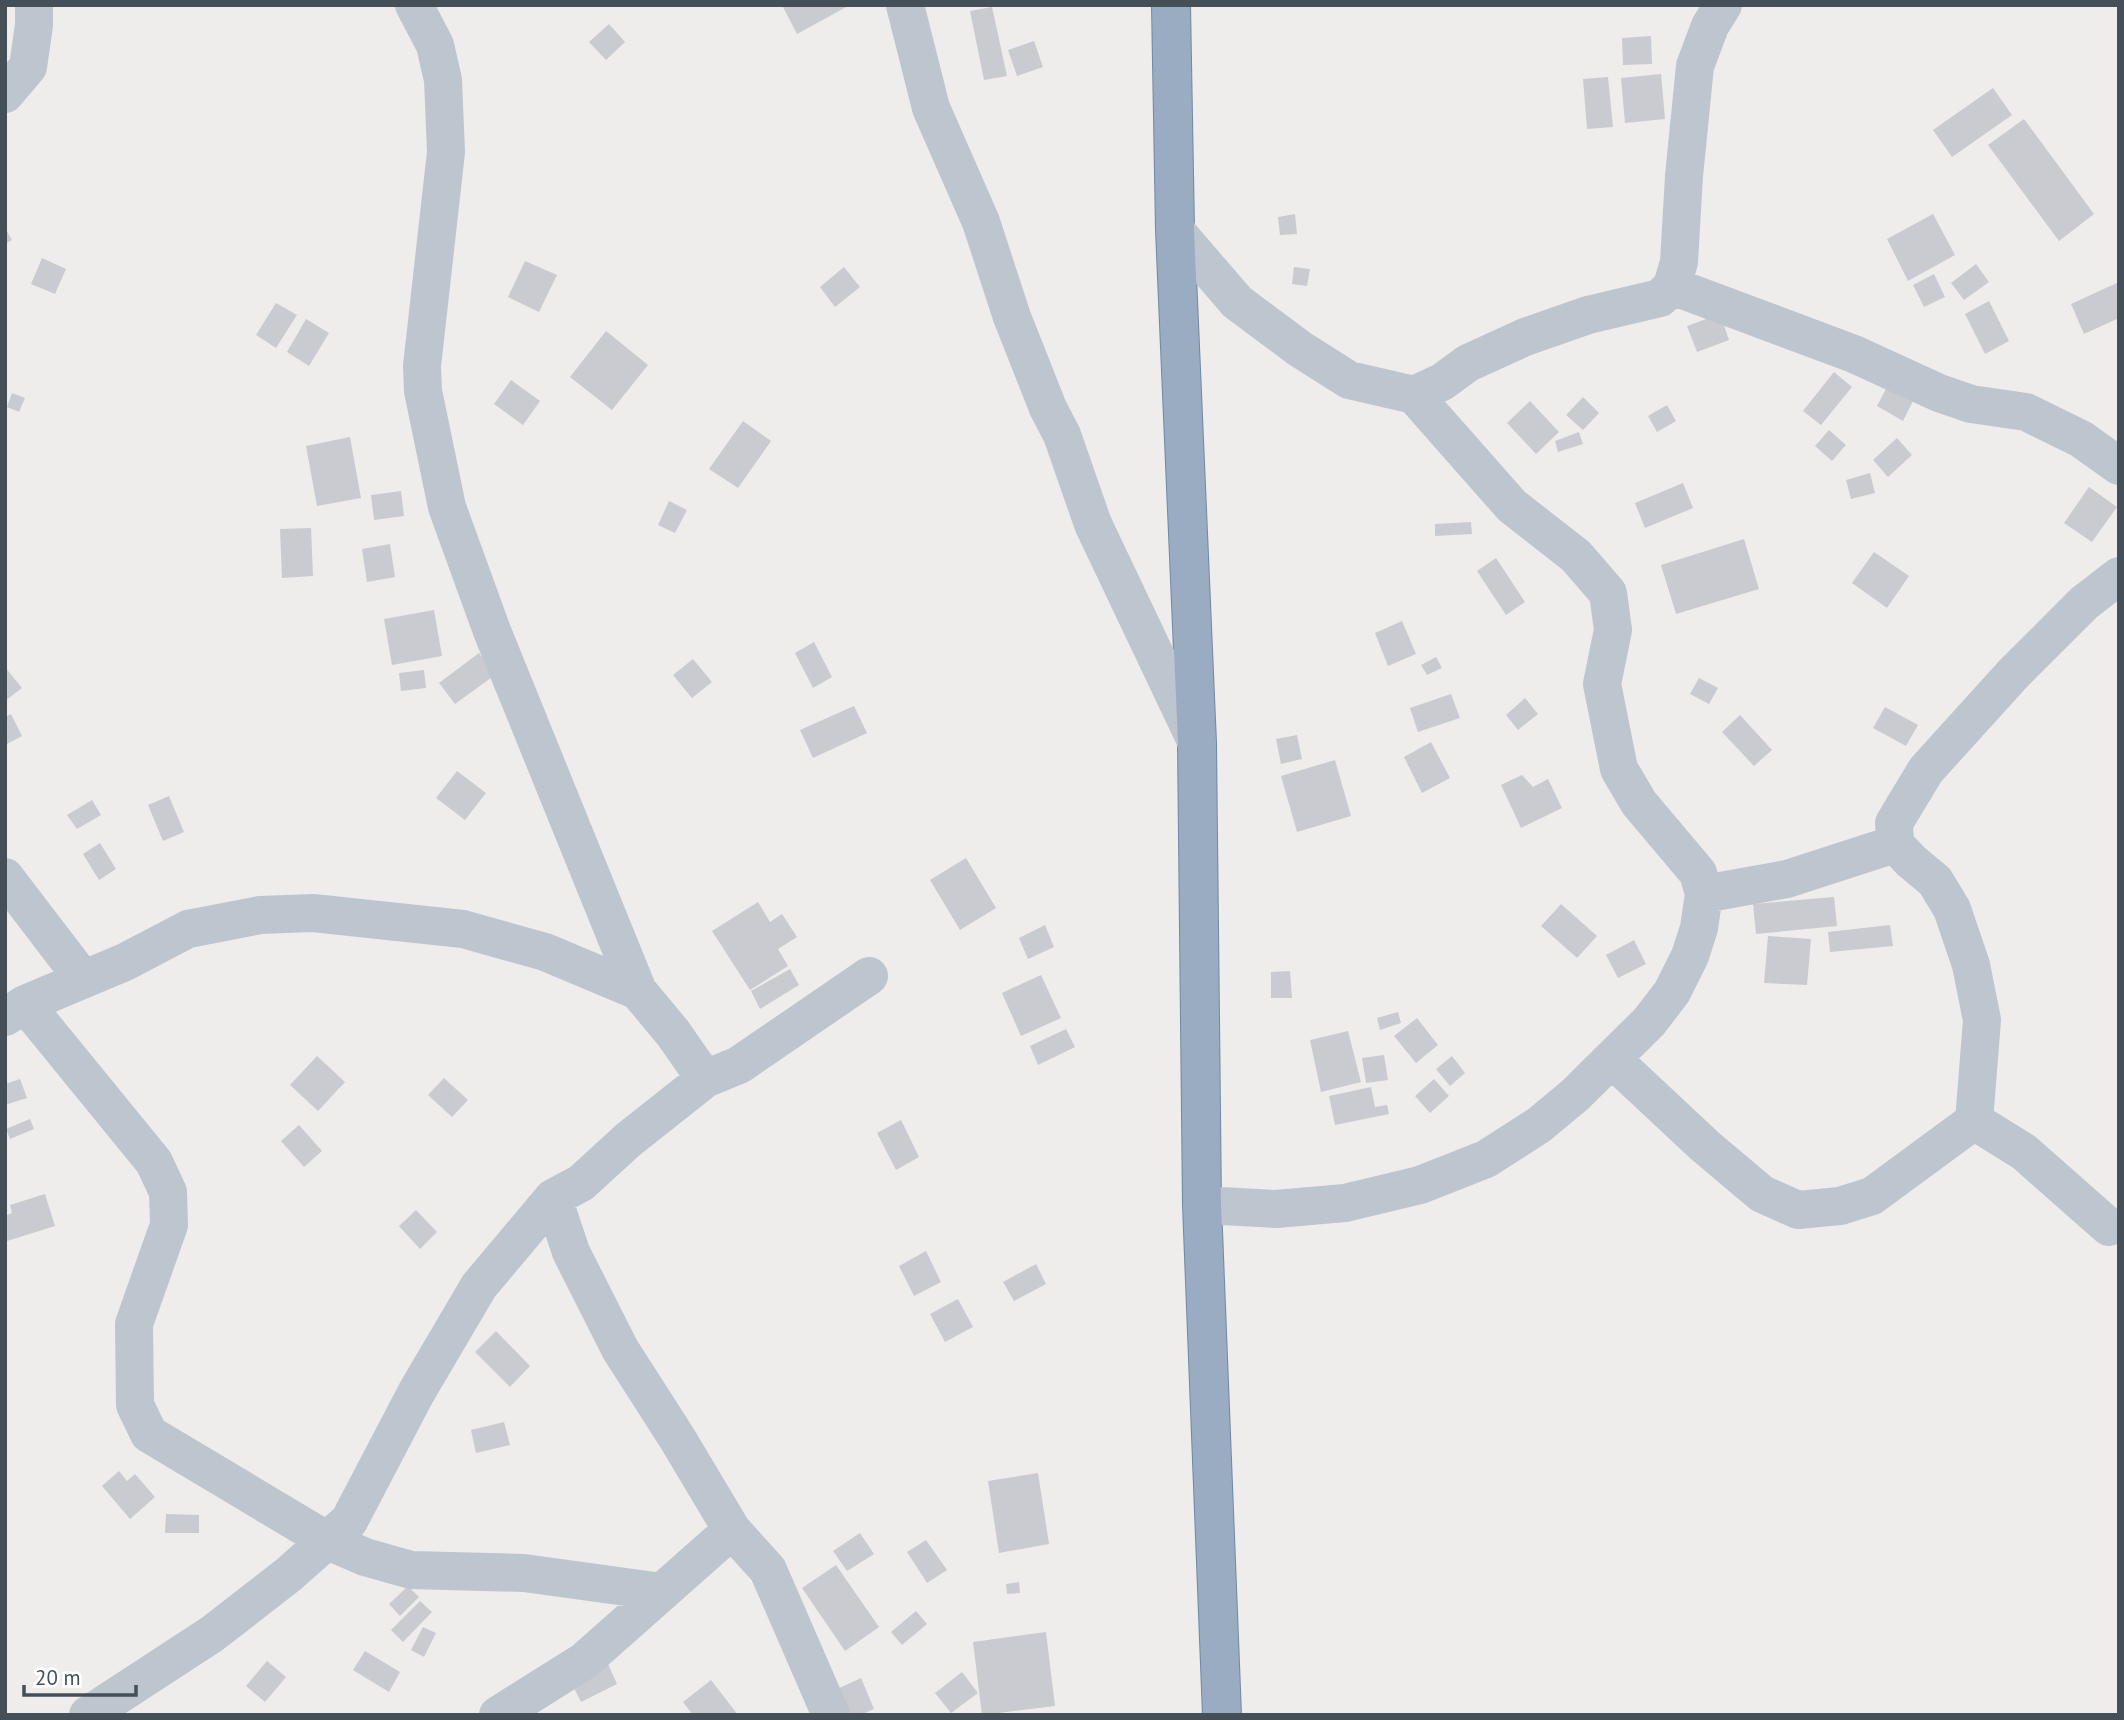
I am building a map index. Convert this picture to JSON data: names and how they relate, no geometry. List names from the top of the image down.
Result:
{
  "scale_bar": "20 m"
}
